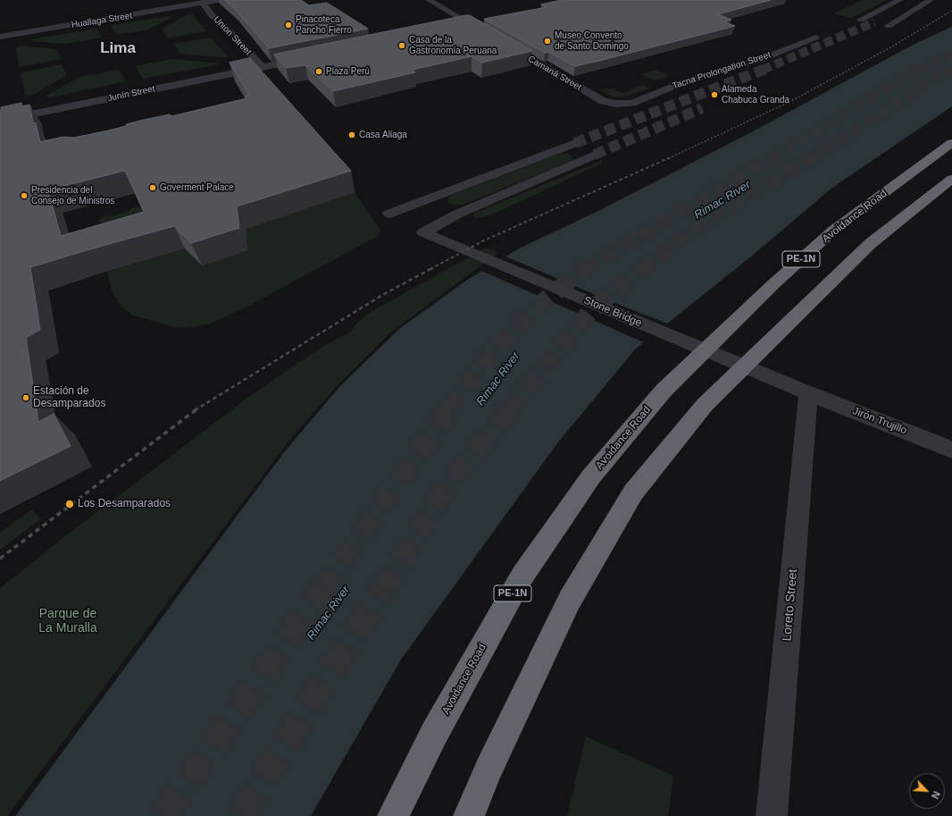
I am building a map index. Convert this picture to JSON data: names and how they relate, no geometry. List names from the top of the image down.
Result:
{
  "streets": {
    "highway": ["Avoidance Road", "PE-1N"],
    "street": [
      "Huallaga Street",
      "Union Street",
      "Tacna Prolongation Street",
      "Camaná Street",
      "Junín Street",
      "Stone Bridge",
      "Jirón Trujillo",
      "Loreto Street"
    ]
  },
  "crossings": [
    ["Huallaga Street", "Union Street"],
    ["Union Street", "Junín Street"],
    ["Tacna Prolongation Street", "Camaná Street"],
    ["Stone Bridge", "Jirón Trujillo"],
    ["Stone Bridge", "Loreto Street"],
    ["Jirón Trujillo", "Loreto Street"]
  ],
  "districts": ["Lima"],
  "water": ["Rimac River"],
  "parks": ["Parque de La Muralla"],
  "places": [
    "Pinacoteca Pancho Fierro",
    "Museo Convento de Santo Domingo",
    "Casa de la Gastronomía Peruana",
    "Plaza Perú",
    "Alameda Chabuca Granda",
    "Casa Aliaga",
    "Goverment Palace",
    "Presidencia del Consejo de Ministros",
    "Estación de Desamparados",
    "Los Desamparados"
  ],
  "north": "bottom right"
}
